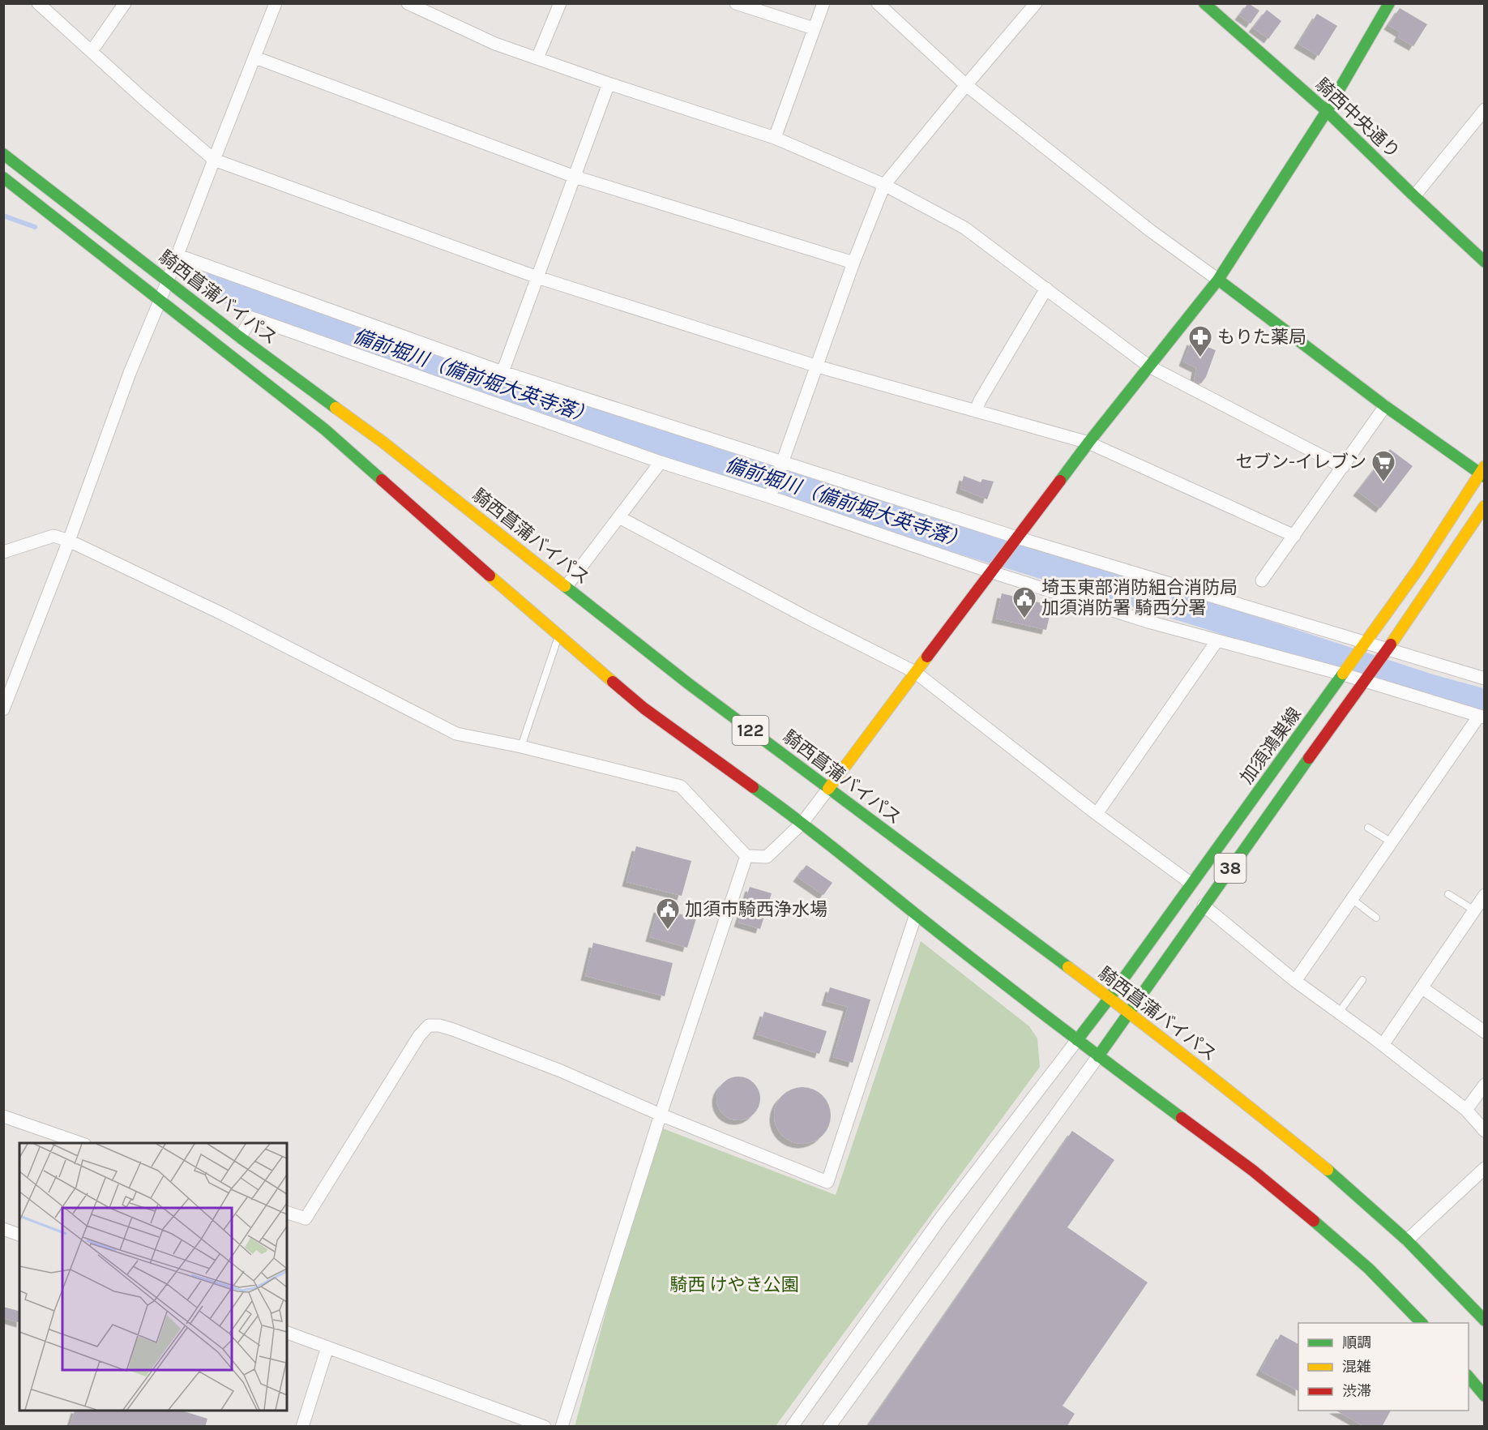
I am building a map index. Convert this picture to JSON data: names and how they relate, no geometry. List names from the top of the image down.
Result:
{
  "streets": {
    "main road": [
      "騎西中央通り",
      "騎西菖蒲バイパス",
      "122",
      "加須鴻巣線",
      "38"
    ]
  },
  "crossings": [
    ["騎西菖蒲バイパス", "加須鴻巣線"]
  ],
  "water": ["備前堀川（備前堀大英寺落）"],
  "parks": ["騎西 けやき公園"],
  "places": {
    "pharmacy": ["もりた薬局"],
    "supermarket": ["セブン-イレブン"],
    "public building": ["埼玉東部消防組合消防局 加須消防署 騎西分署", "加須市騎西浄水場"]
  },
  "legend": ["順調", "混雑", "渋滞"]
}
